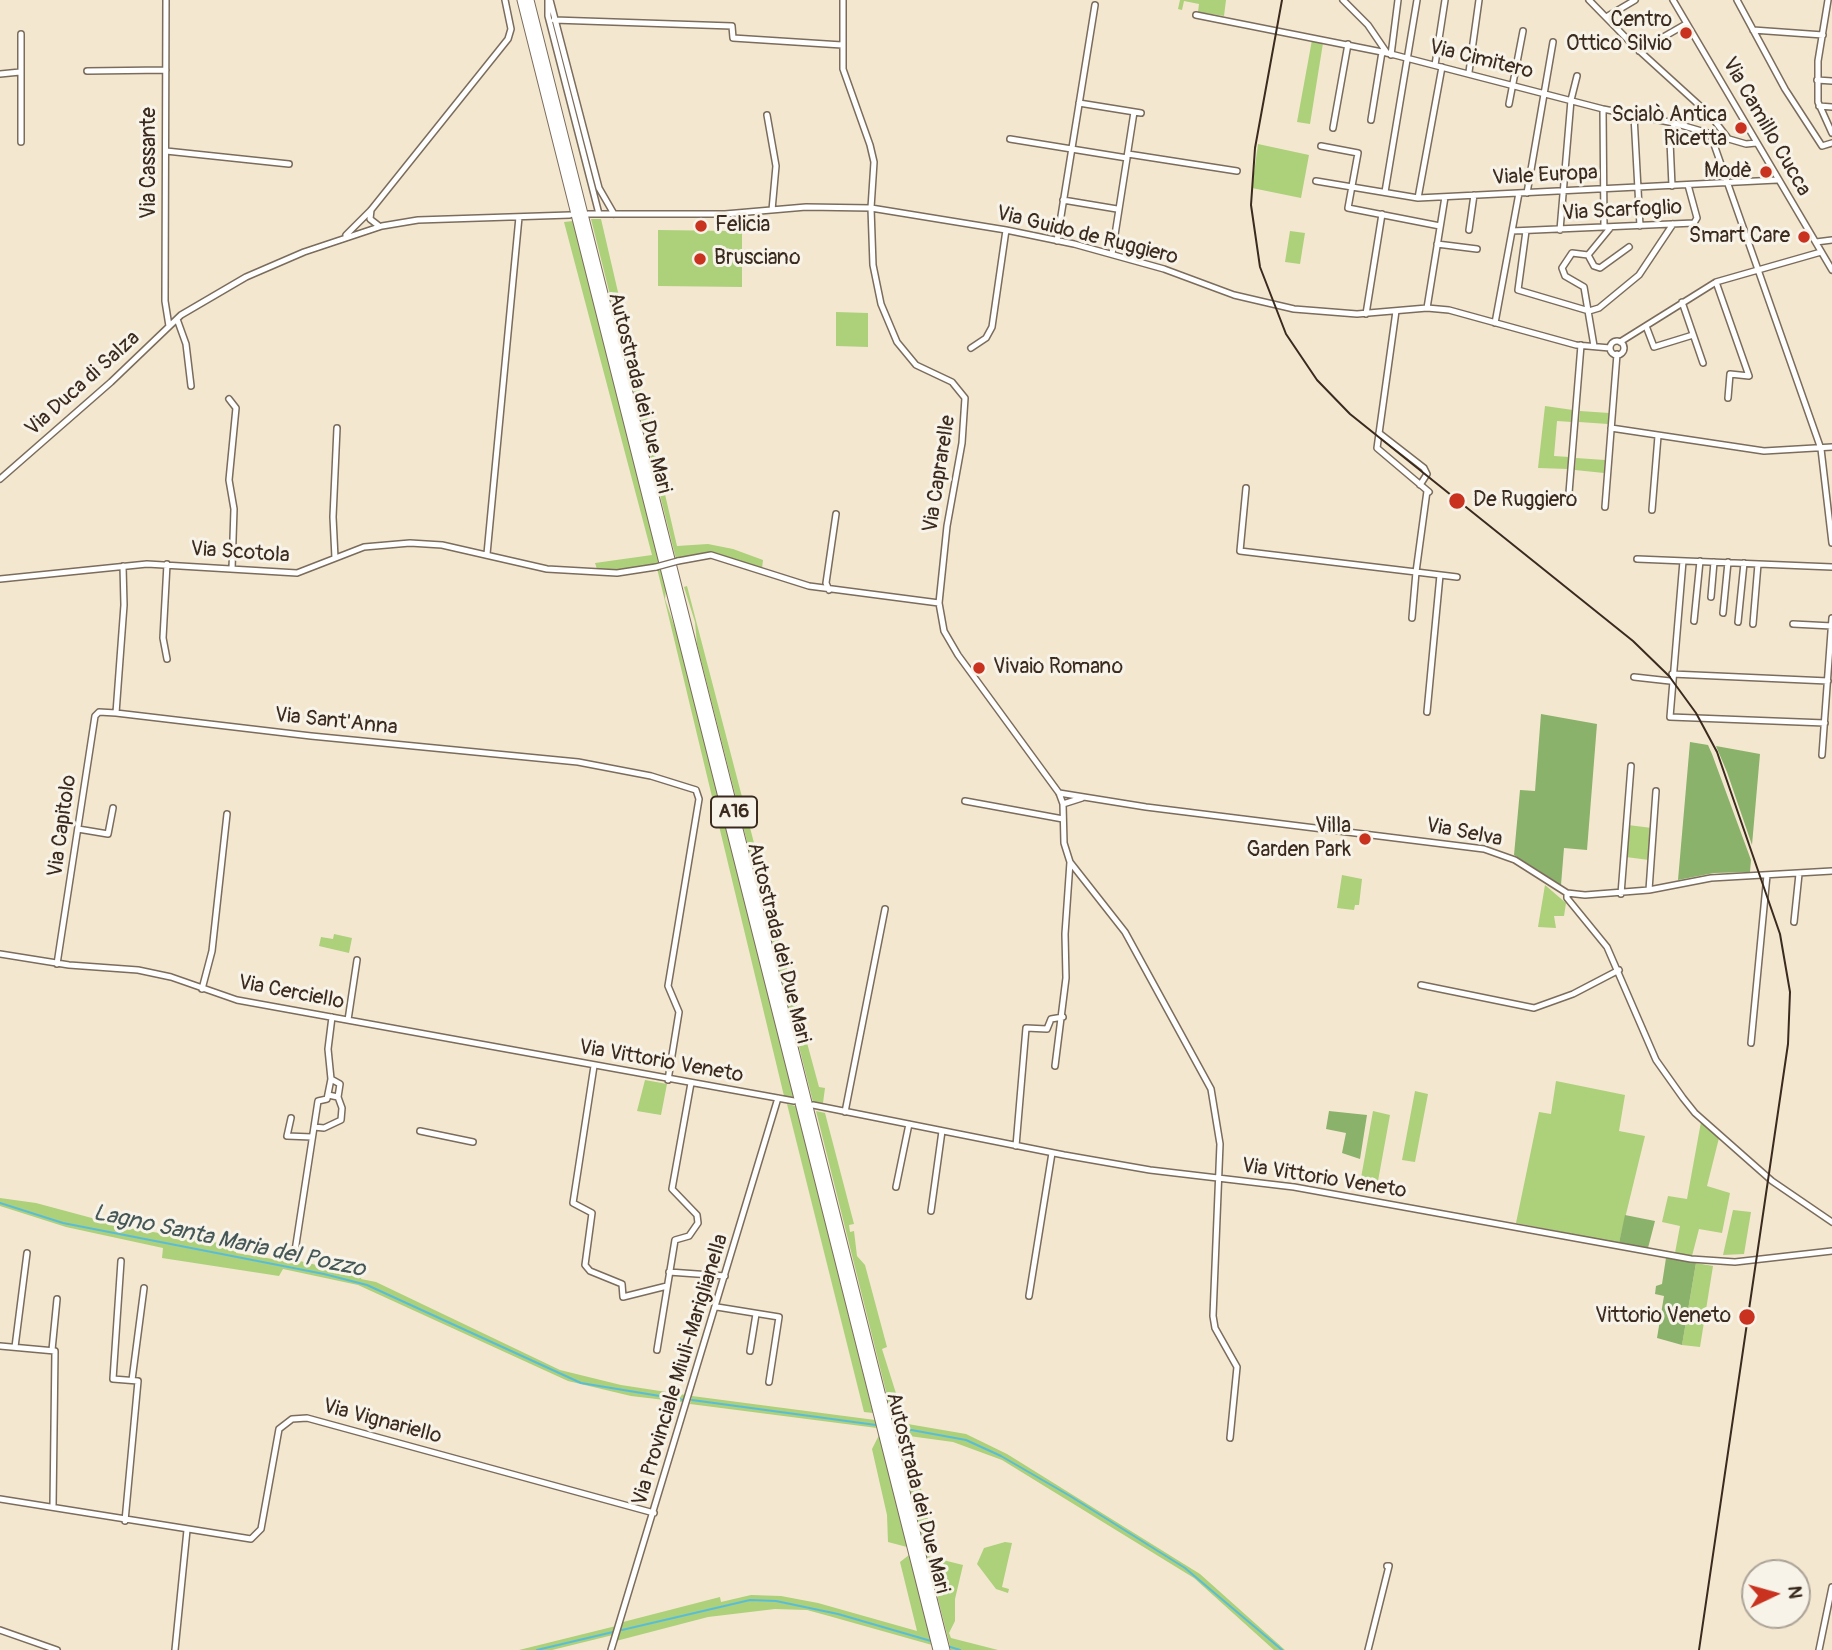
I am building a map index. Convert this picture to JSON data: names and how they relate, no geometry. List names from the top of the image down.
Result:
{
  "streets": {
    "highway": ["Autostrada dei Due Mari", "A16"],
    "street": [
      "Via Cimitero",
      "Via Camillo Cucca",
      "Via Cassante",
      "Viale Europa",
      "Via Scarfoglio",
      "Via Guido de Ruggiero",
      "Via Duca di Salza",
      "Via Caprarelle",
      "Via Scotola",
      "Via Sant'Anna",
      "Via Capitolo",
      "Via Selva",
      "Via Cerciello",
      "Via Vittorio Veneto",
      "Via Provinciale Miuli-Mariglianella",
      "Via Vignariello"
    ]
  },
  "crossings": [
    ["Via Cimitero", "Via Camillo Cucca"],
    ["Via Camillo Cucca", "Viale Europa"],
    ["Via Cassante", "Via Duca di Salza"],
    ["Viale Europa", "Via Scarfoglio"],
    ["Via Guido de Ruggiero", "Via Caprarelle"],
    ["Via Caprarelle", "Via Scotola"],
    ["Via Caprarelle", "Via Selva"],
    ["Via Sant'Anna", "Via Capitolo"],
    ["Via Sant'Anna", "Via Vittorio Veneto"],
    ["Via Capitolo", "Via Cerciello"],
    ["Via Cerciello", "Via Vittorio Veneto"],
    ["Via Vittorio Veneto", "Via Provinciale Miuli-Mariglianella"],
    ["Via Provinciale Miuli-Mariglianella", "Via Vignariello"]
  ],
  "water": ["Lagno Santa Maria del Pozzo"],
  "places": [
    "Centro Ottico Silvio",
    "Scialò Antica Ricetta",
    "Modè",
    "Felicia",
    "Smart Care",
    "Brusciano",
    "De Ruggiero",
    "Vivaio Romano",
    "Villa Garden Park",
    "Vittorio Veneto"
  ],
  "north": "right"
}
